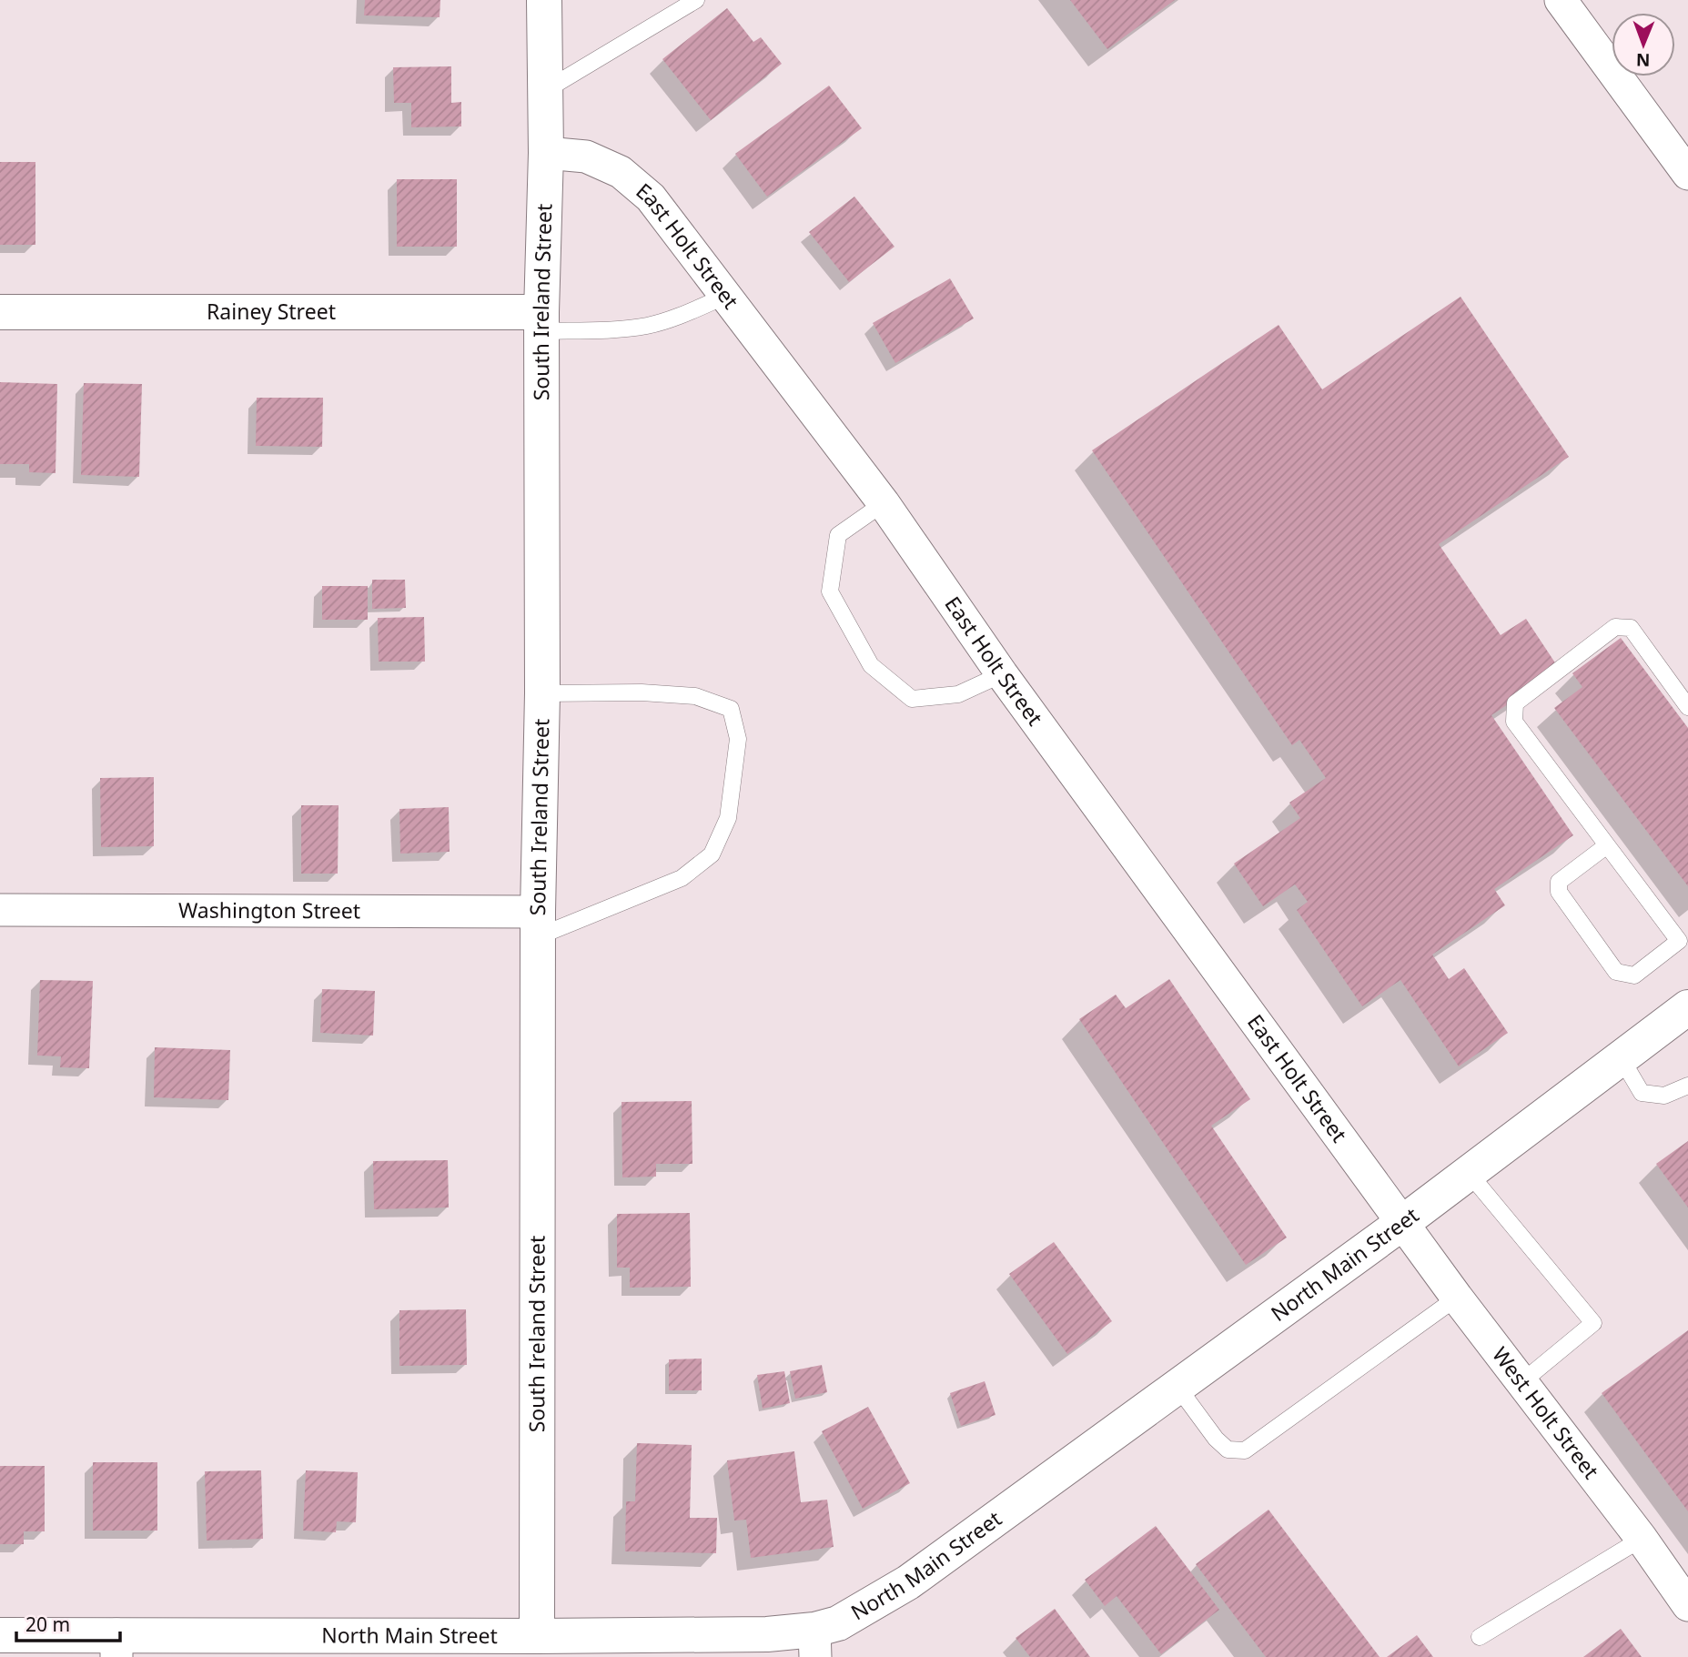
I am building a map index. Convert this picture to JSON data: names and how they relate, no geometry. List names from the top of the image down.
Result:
{
  "streets": {
    "street": [
      "East Holt Street",
      "South Ireland Street",
      "Rainey Street",
      "Washington Street",
      "North Main Street",
      "West Holt Street"
    ]
  },
  "crossings": [
    ["East Holt Street", "South Ireland Street"],
    ["East Holt Street", "North Main Street"],
    ["East Holt Street", "West Holt Street"],
    ["South Ireland Street", "Rainey Street"],
    ["South Ireland Street", "Washington Street"],
    ["South Ireland Street", "North Main Street"],
    ["North Main Street", "West Holt Street"]
  ],
  "scale_bar": "20 m",
  "north": "bottom"
}
